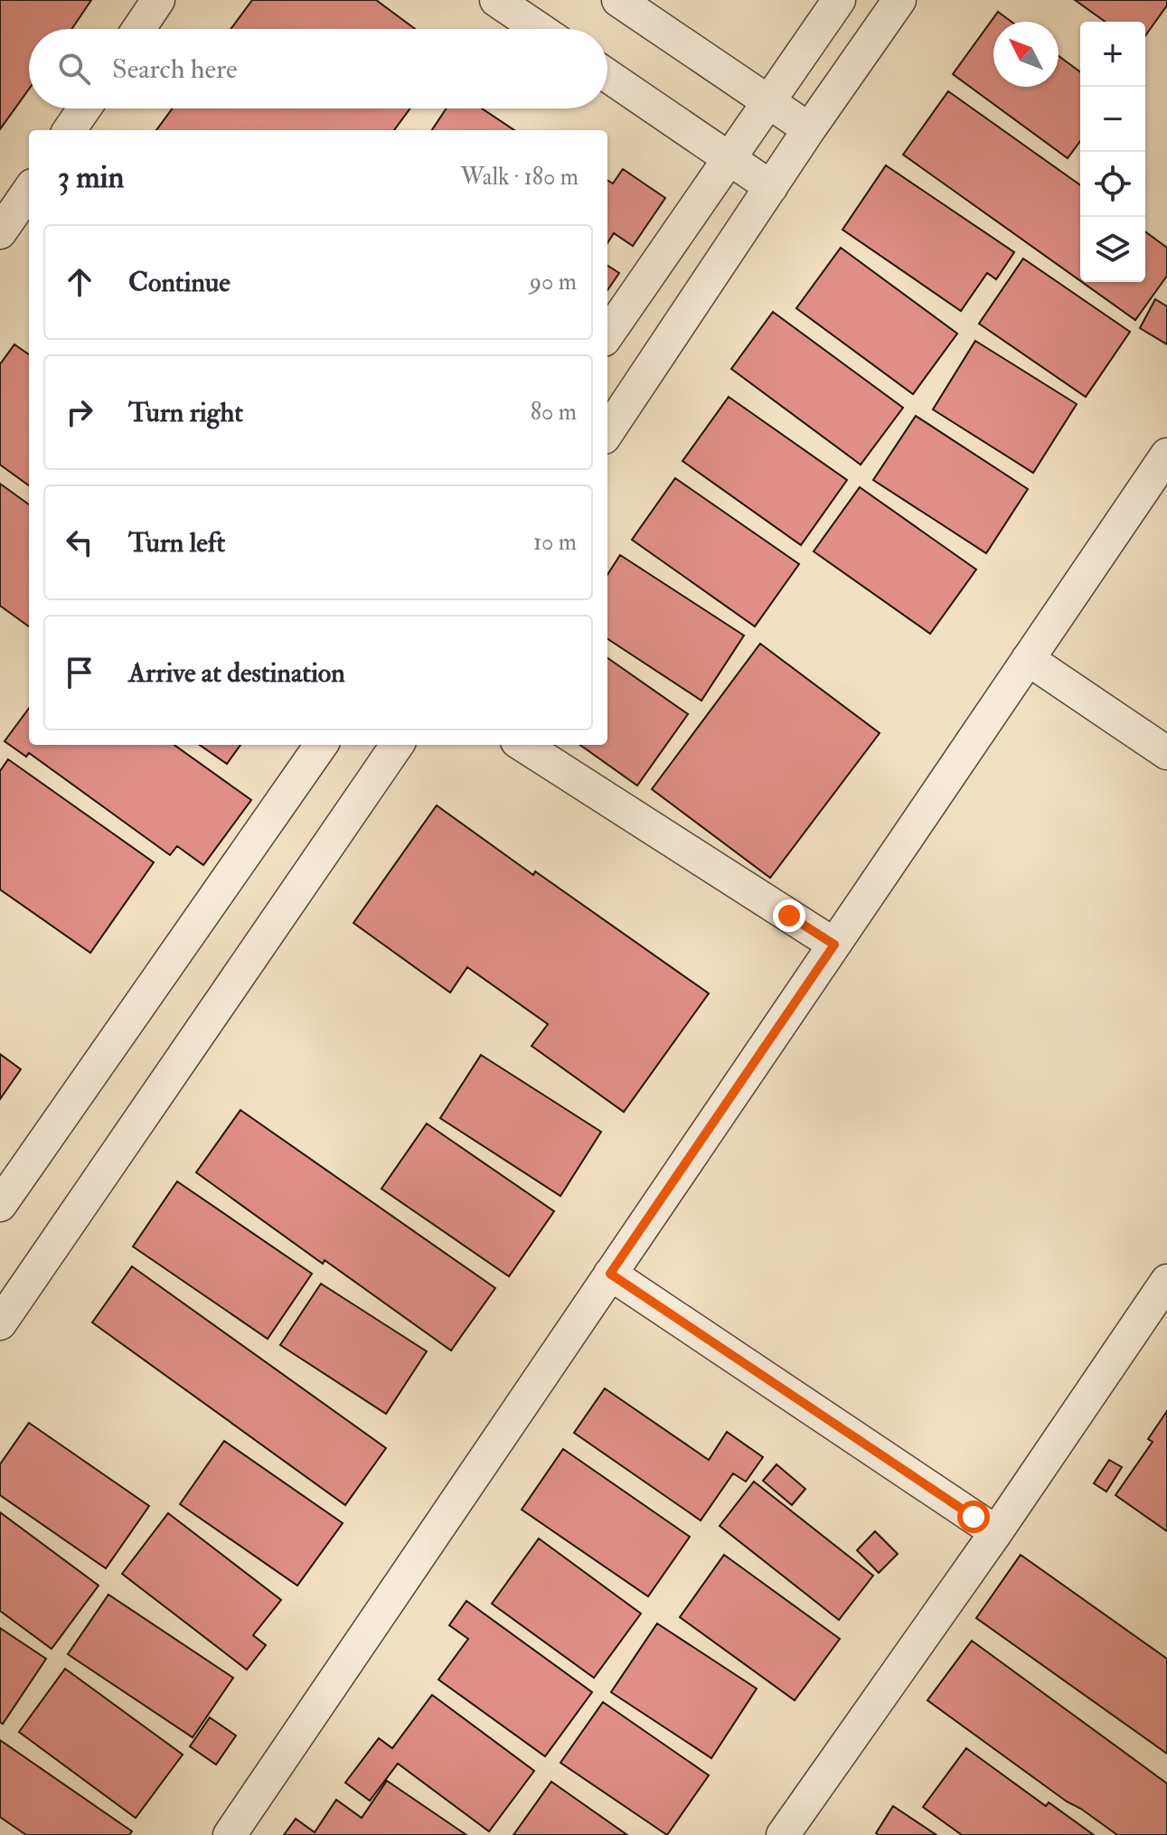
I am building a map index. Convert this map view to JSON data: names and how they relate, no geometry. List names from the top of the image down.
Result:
{
  "north": "top left",
  "page": {
    "map_buttons": ["+", "−"],
    "search": "Search here",
    "heading": ["3 min", "Walk · 180 m"],
    "list": [
      ["Continue", "90 m"],
      ["Turn right", "80 m"],
      ["Turn left", "10 m"],
      "Arrive at destination"
    ]
  }
}
